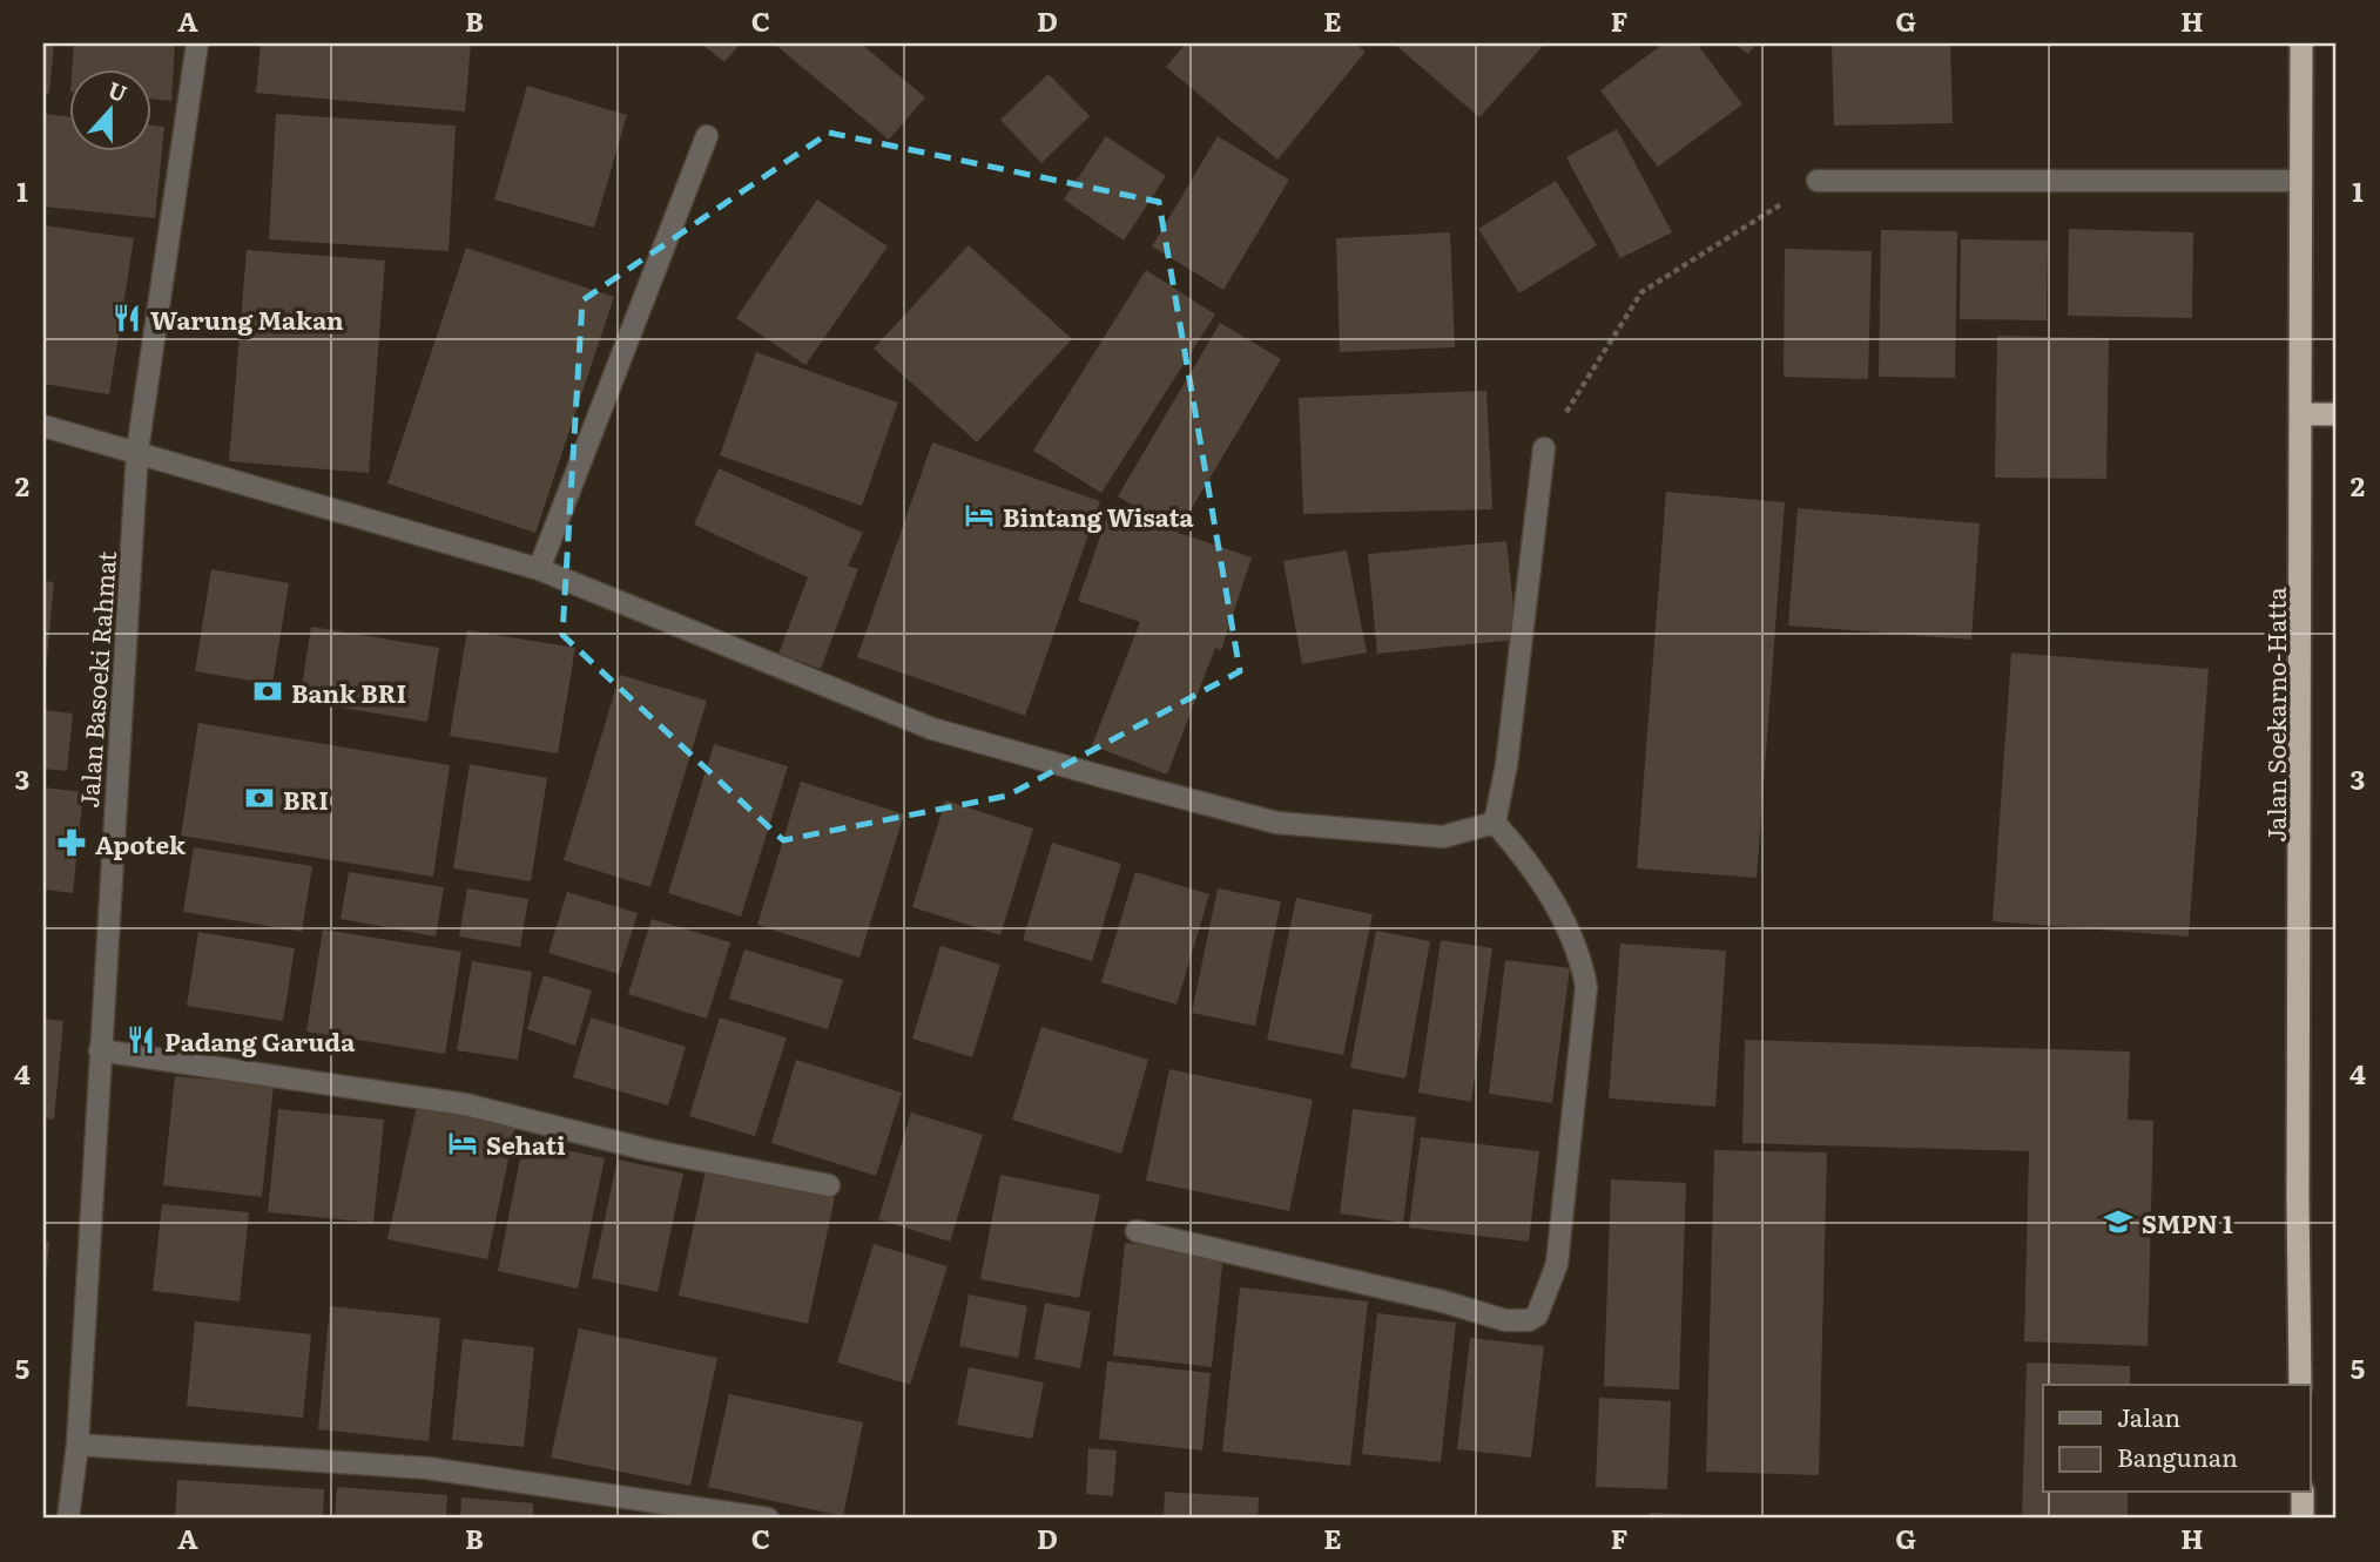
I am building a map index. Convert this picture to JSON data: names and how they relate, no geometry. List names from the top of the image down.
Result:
{
  "streets": {
    "highway": ["Jalan Soekarno-Hatta"],
    "street": ["Jalan Basoeki Rahmat"]
  },
  "places": {
    "restaurant": ["Warung Makan", "Padang Garuda"],
    "hotel": ["Bintang Wisata", "Sehati"],
    "bank": ["Bank BRI", "BRI"],
    "pharmacy": ["Apotek"],
    "school or university": ["SMPN 1"]
  },
  "legend": ["Jalan", "Bangunan"],
  "north": "top",
  "grid": {
    "columns": [
      "A",
      "B",
      "C",
      "D",
      "E",
      "F",
      "G",
      "H"
    ],
    "rows": [
      "1",
      "2",
      "3",
      "4",
      "5"
    ]
  }
}
